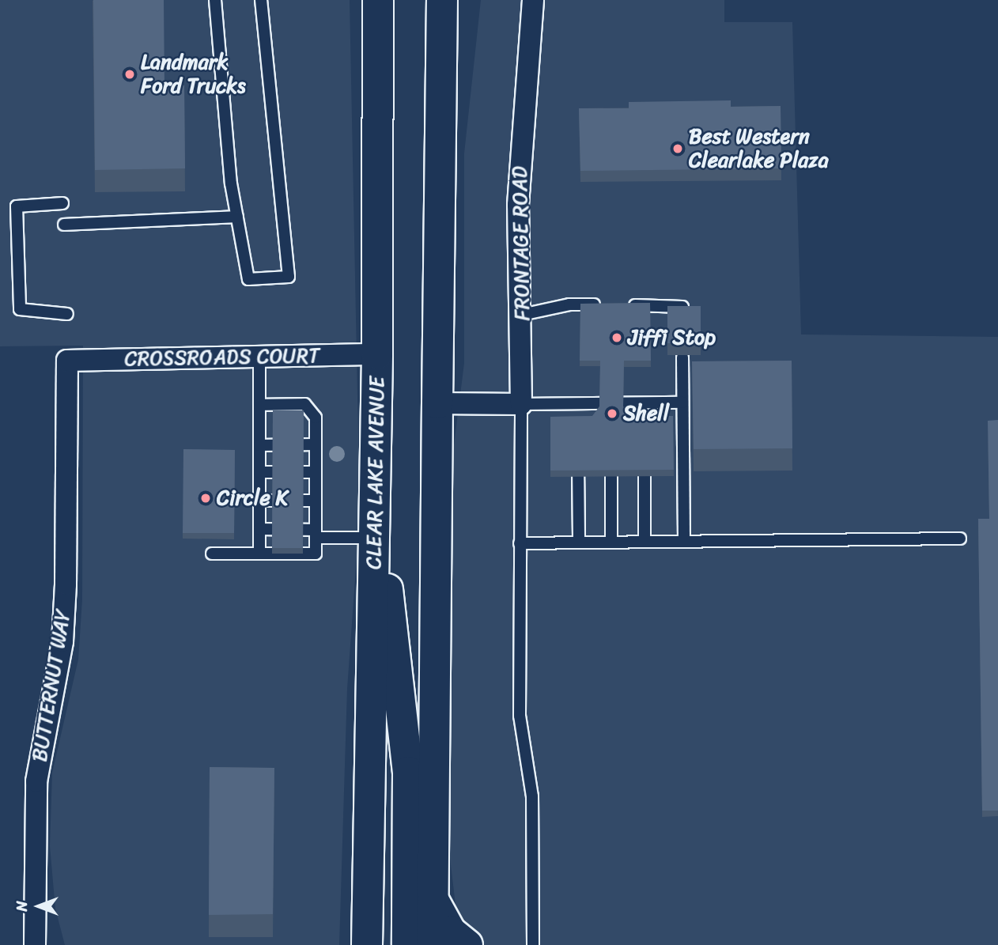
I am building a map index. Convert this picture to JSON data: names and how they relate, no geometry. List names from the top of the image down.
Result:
{
  "streets": {
    "main road": ["CLEAR LAKE AVENUE"],
    "street": ["FRONTAGE ROAD", "CROSSROADS COURT", "BUTTERNUT WAY"]
  },
  "crossings": [
    ["CROSSROADS COURT", "CLEAR LAKE AVENUE"],
    ["CROSSROADS COURT", "BUTTERNUT WAY"]
  ],
  "places": [
    "Landmark Ford Trucks",
    "Best Western Clearlake Plaza",
    "Jiffi Stop",
    "Shell",
    "Circle K"
  ],
  "north": "left"
}
